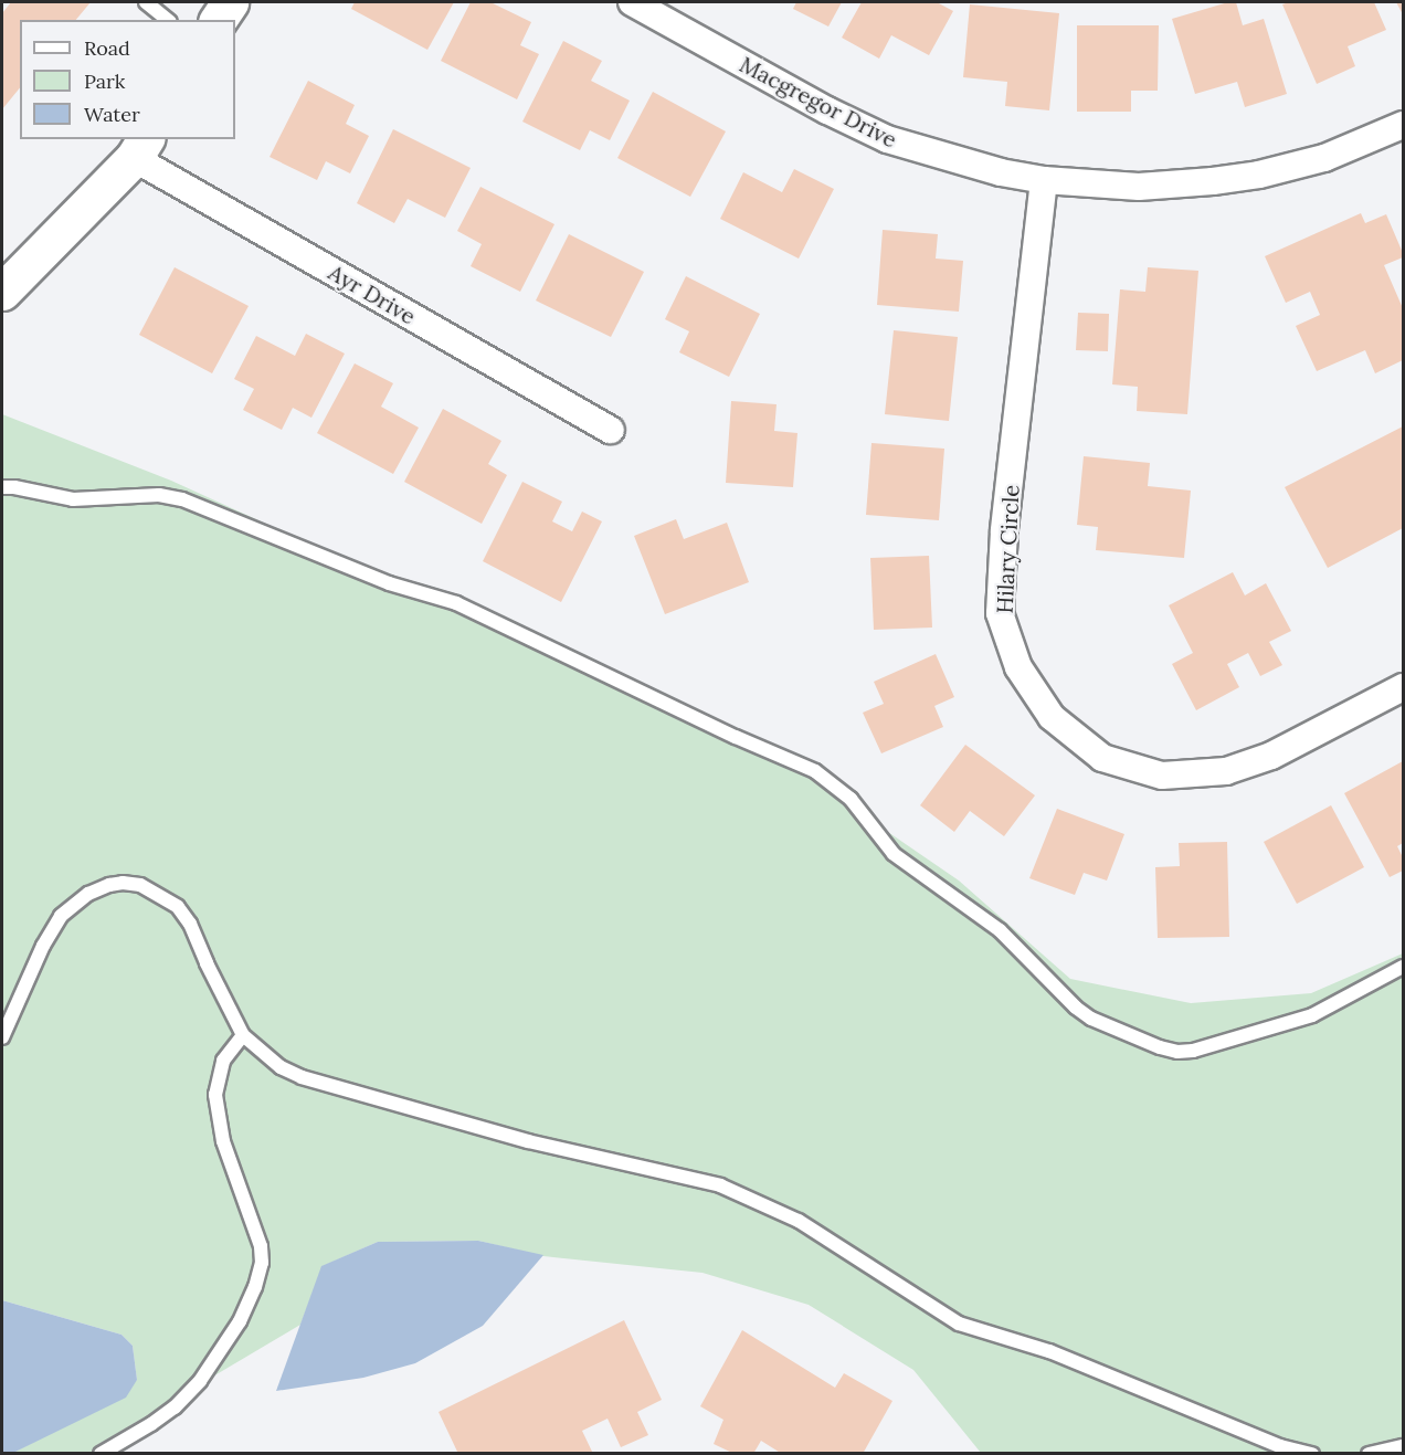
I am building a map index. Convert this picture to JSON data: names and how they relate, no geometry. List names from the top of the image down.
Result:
{
  "streets": {
    "street": ["Macgregor Drive", "Ayr Drive", "Hilary Circle"]
  },
  "crossings": [
    ["Macgregor Drive", "Hilary Circle"]
  ],
  "legend": ["Road", "Park", "Water"]
}
